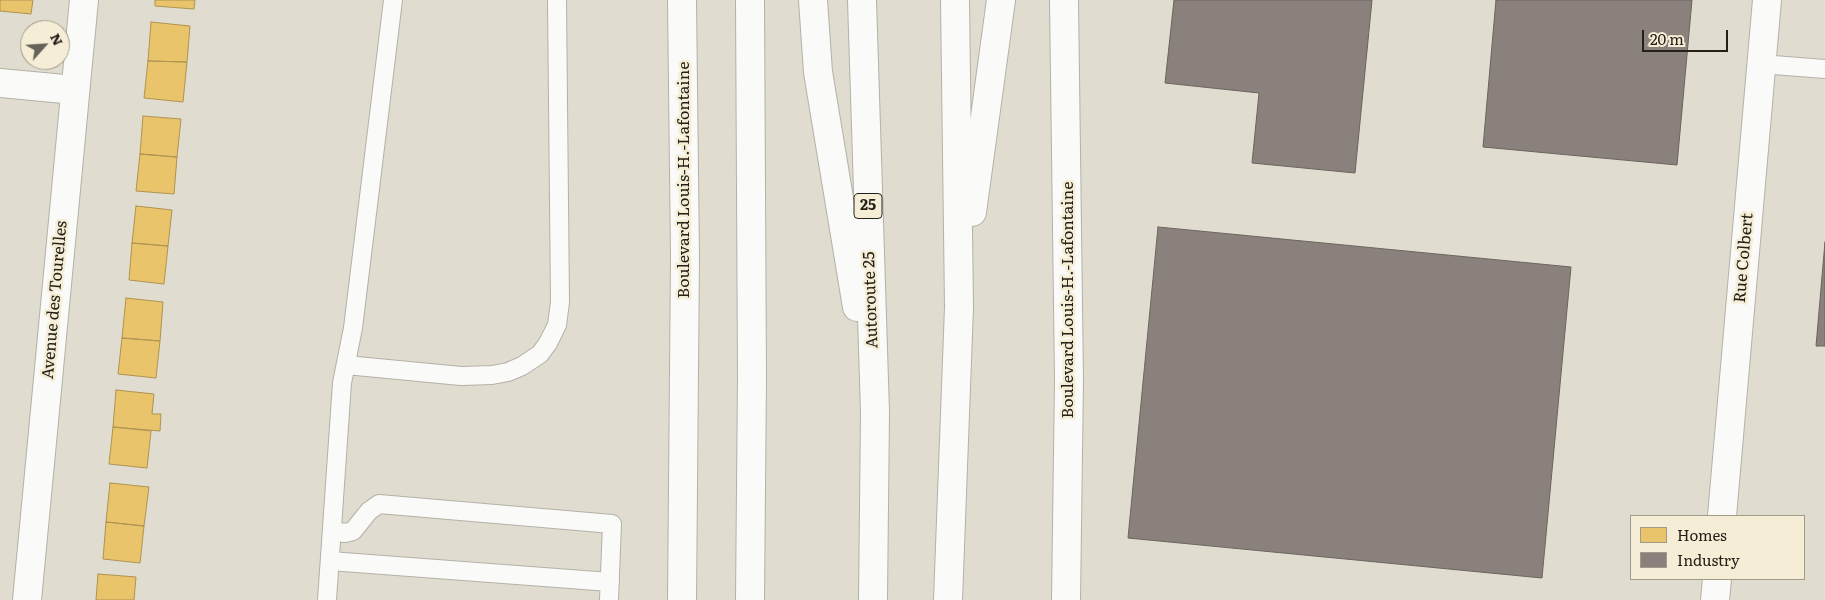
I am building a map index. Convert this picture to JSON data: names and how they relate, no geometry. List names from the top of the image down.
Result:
{
  "streets": {
    "main road": [
      "Boulevard Louis-H.-Lafontaine",
      "25",
      "Rue Colbert",
      "Avenue des Tourelles",
      "Autoroute 25"
    ]
  },
  "legend": ["Homes", "Industry"],
  "scale_bar": "20 m",
  "north": "top right"
}
